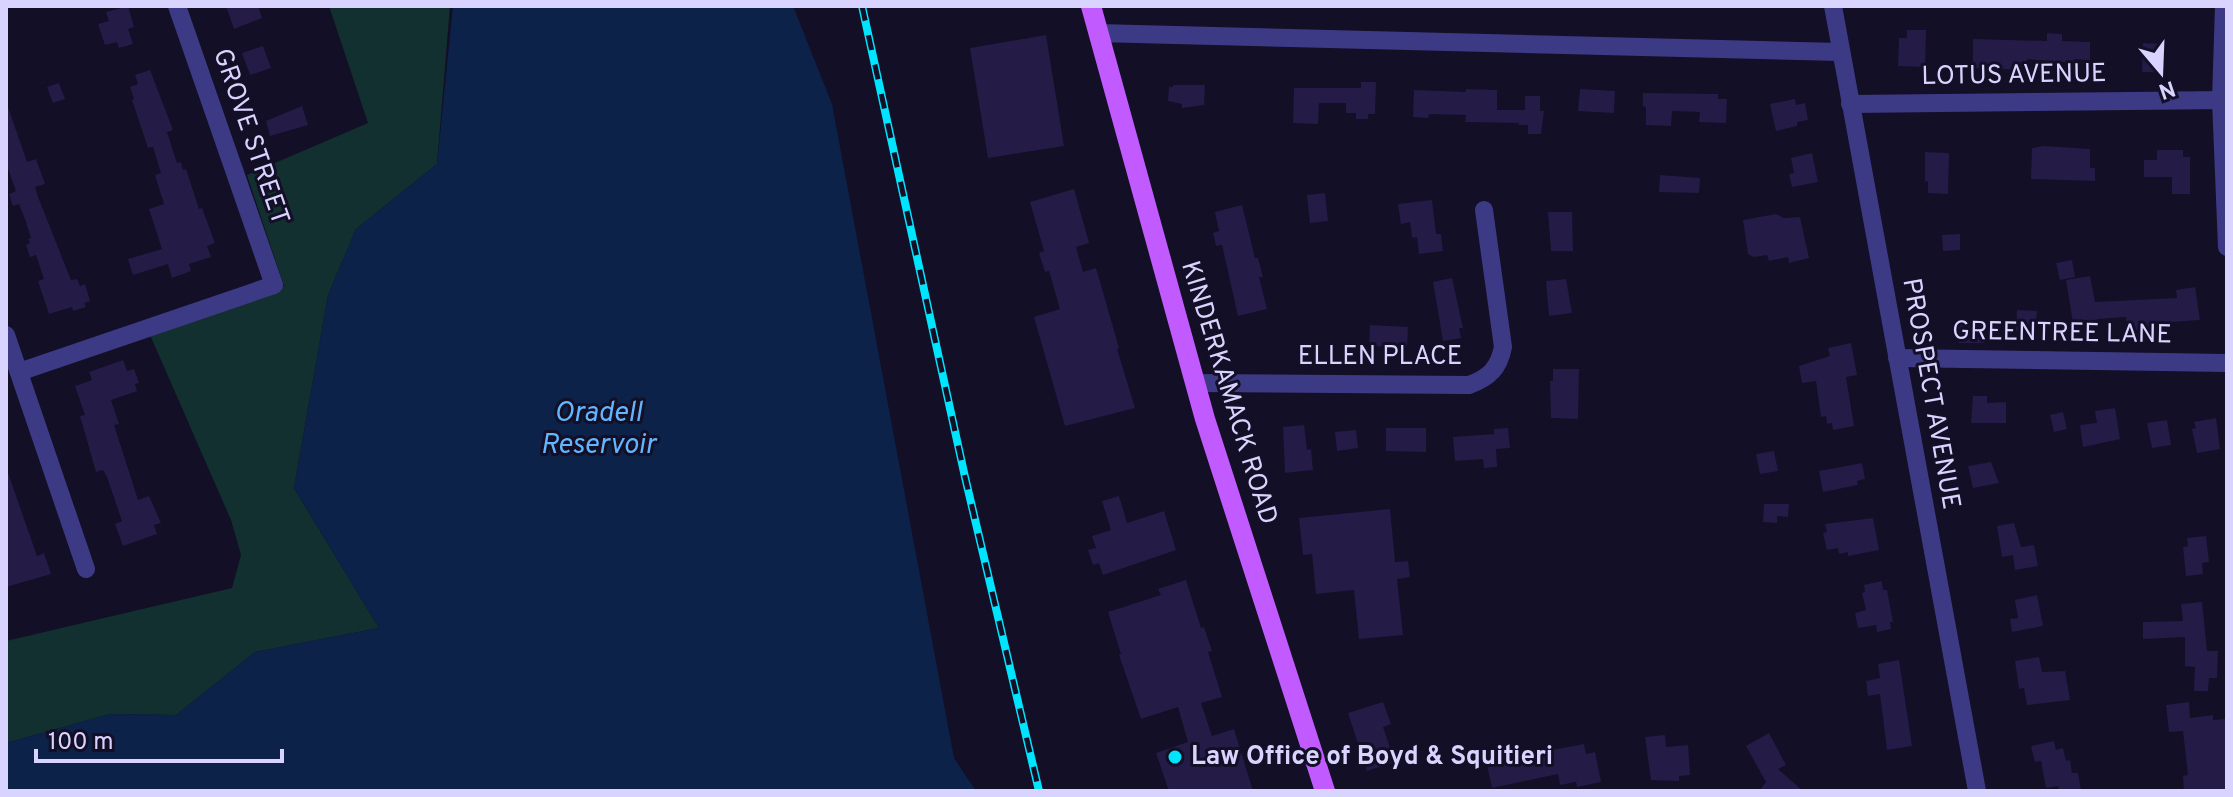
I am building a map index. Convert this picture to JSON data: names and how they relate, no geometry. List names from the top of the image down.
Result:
{
  "streets": {
    "main road": ["KINDERKAMACK ROAD"],
    "street": [
      "LOTUS AVENUE",
      "GROVE STREET",
      "GREENTREE LANE",
      "ELLEN PLACE",
      "PROSPECT AVENUE"
    ]
  },
  "crossings": [
    ["LOTUS AVENUE", "PROSPECT AVENUE"],
    ["GREENTREE LANE", "PROSPECT AVENUE"],
    ["ELLEN PLACE", "KINDERKAMACK ROAD"]
  ],
  "water": ["Oradell Reservoir"],
  "places": ["Law Office of Boyd & Squitieri"],
  "scale_bar": "100 m",
  "north": "bottom"
}
